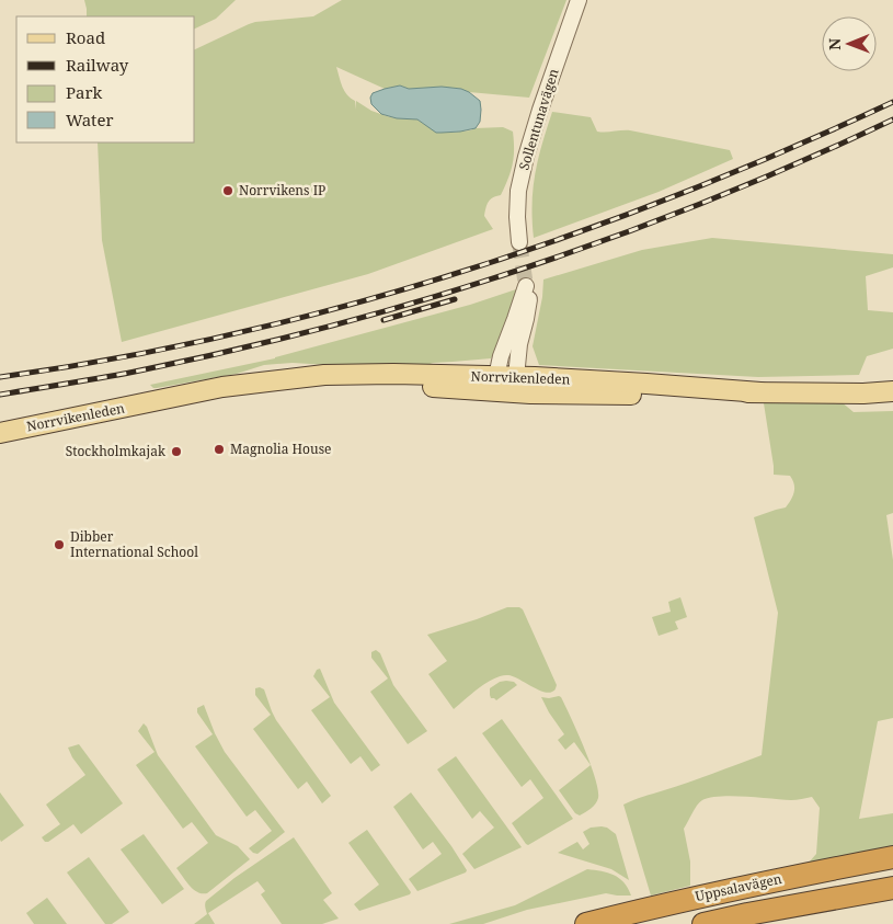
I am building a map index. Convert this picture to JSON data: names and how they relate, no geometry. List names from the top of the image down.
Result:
{
  "streets": {
    "highway": ["Uppsalavägen"],
    "main road": ["Norrvikenleden"],
    "street": ["Sollentunavägen"]
  },
  "places": [
    "Norrvikens IP",
    "Magnolia House",
    "Stockholmkajak",
    "Dibber International School"
  ],
  "legend": [
    "Road",
    "Railway",
    "Park",
    "Water"
  ],
  "north": "left"
}
